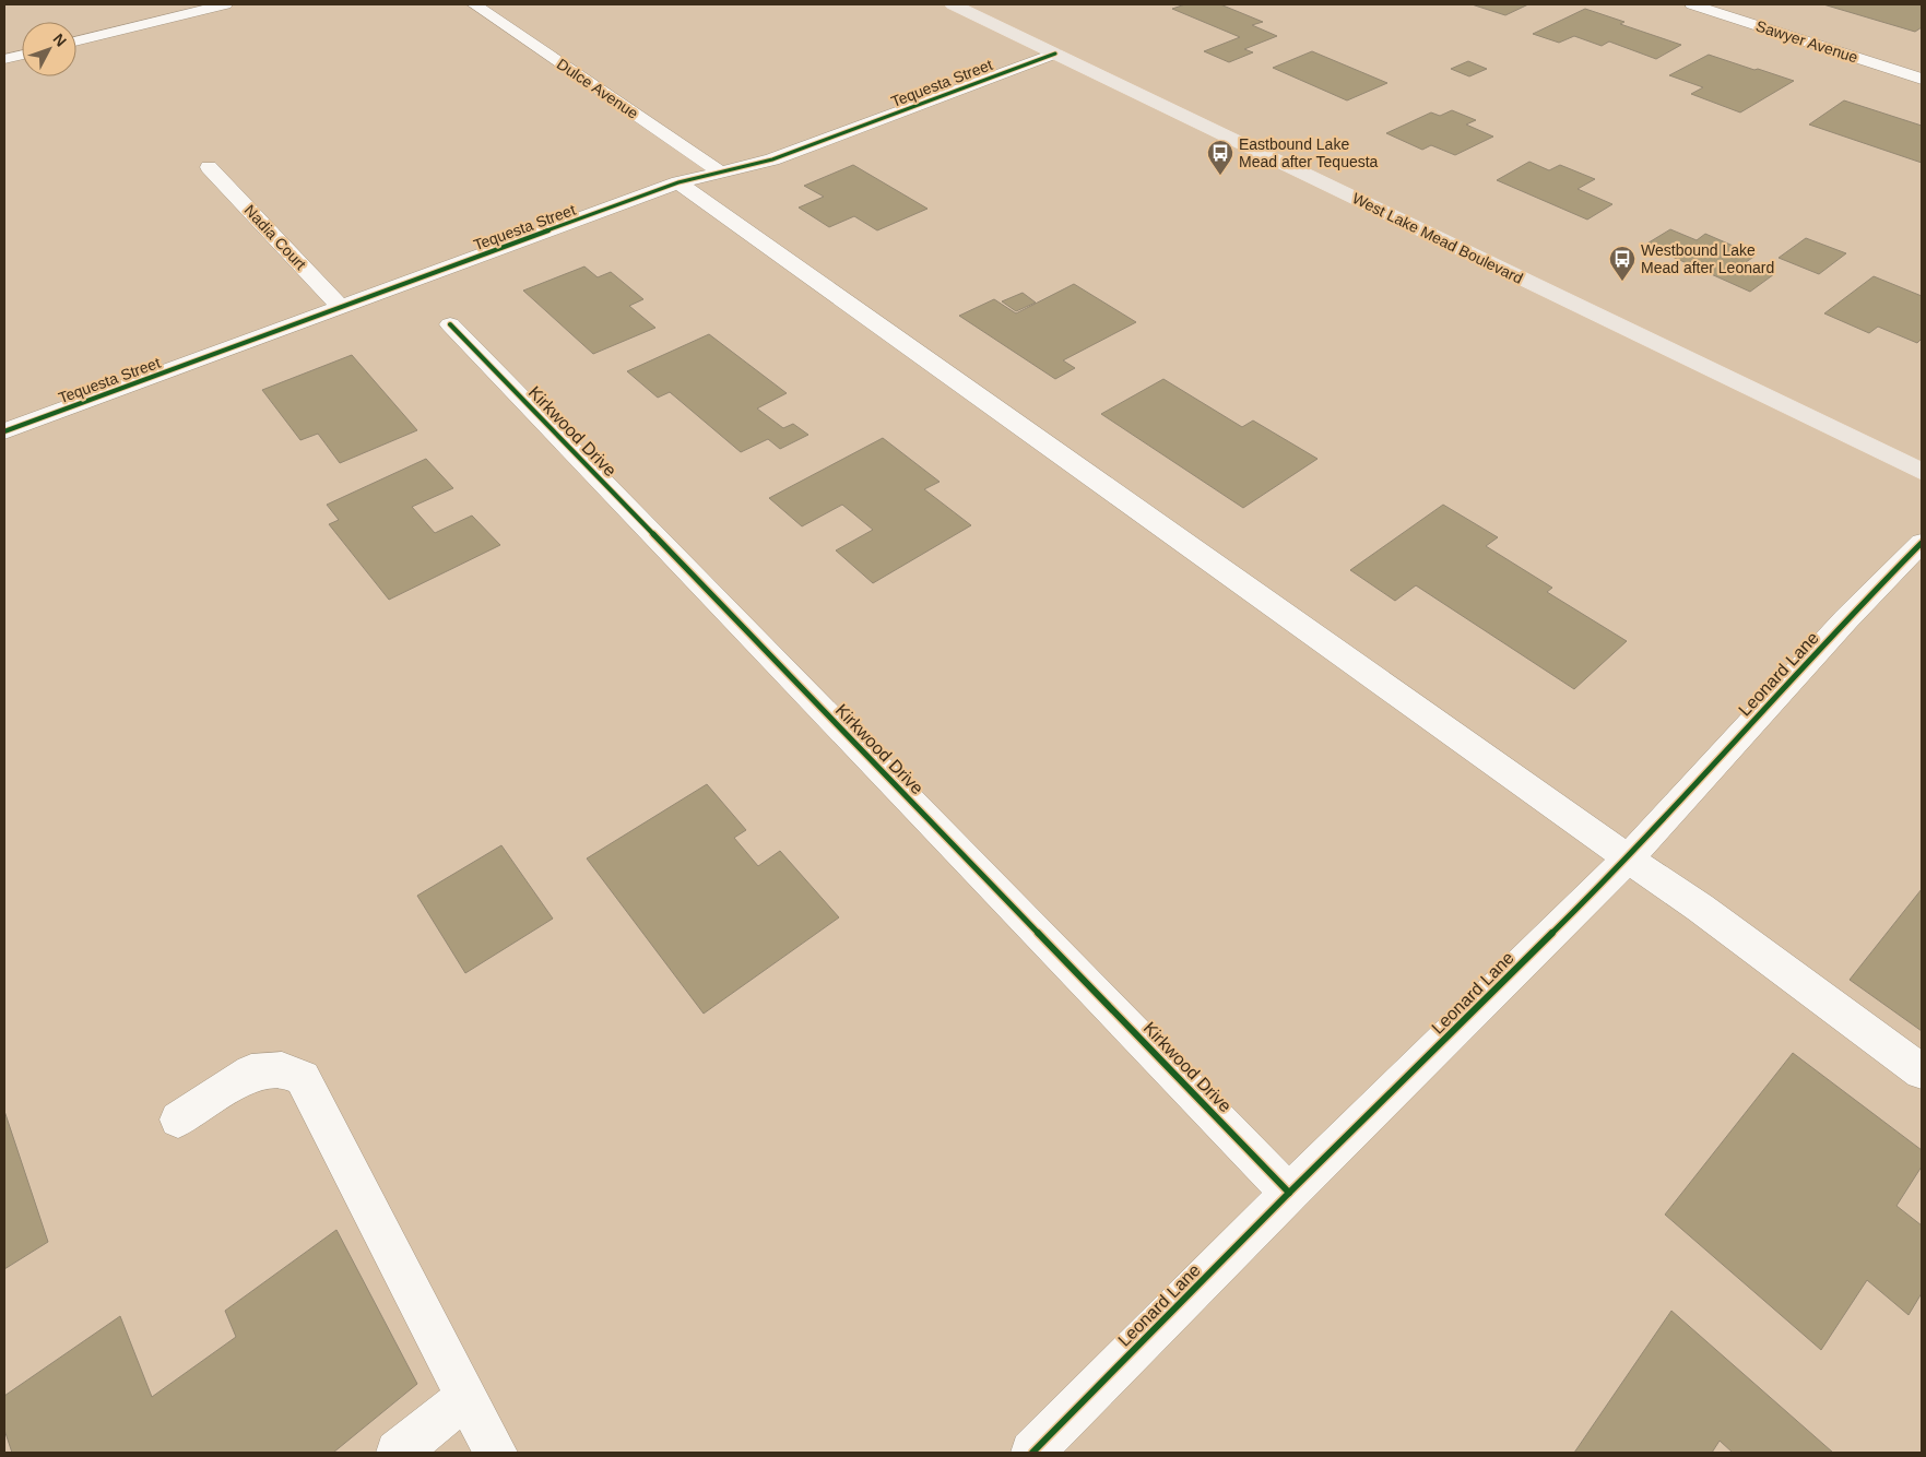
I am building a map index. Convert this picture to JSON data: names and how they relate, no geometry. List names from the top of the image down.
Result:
{
  "streets": {
    "main road": ["West Lake Mead Boulevard"],
    "street": [
      "Sawyer Avenue",
      "Tequesta Street",
      "Dulce Avenue",
      "Nadia Court",
      "Kirkwood Drive",
      "Leonard Lane"
    ]
  },
  "crossings": [
    ["Tequesta Street", "Dulce Avenue"],
    ["Tequesta Street", "Nadia Court"],
    ["Tequesta Street", "West Lake Mead Boulevard"],
    ["Kirkwood Drive", "Leonard Lane"]
  ],
  "places": {
    "bus stop": ["Eastbound Lake Mead after Tequesta", "Westbound Lake Mead after Leonard"]
  },
  "north": "top right"
}
